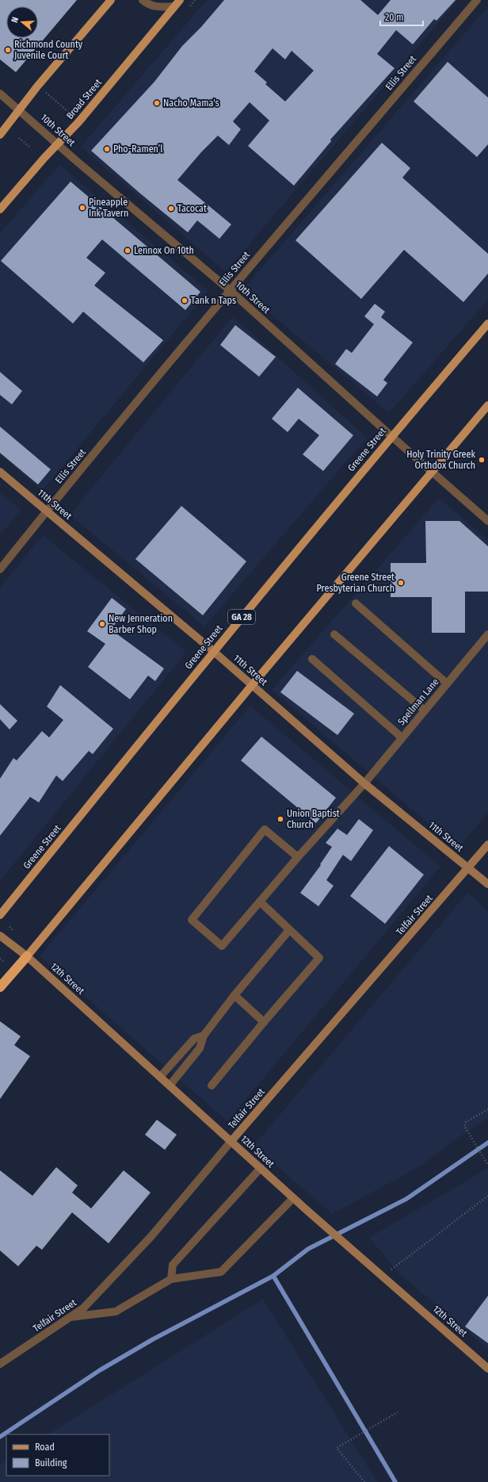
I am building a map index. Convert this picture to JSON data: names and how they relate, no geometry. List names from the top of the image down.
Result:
{
  "streets": {
    "main road": ["Broad Street", "Greene Street", "GA 28"],
    "street": [
      "Ellis Street",
      "10th Street",
      "11th Street",
      "Spellman Lane",
      "Telfair Street",
      "12th Street"
    ]
  },
  "crossings": [
    ["Ellis Street", "10th Street"],
    ["Ellis Street", "11th Street"],
    ["Broad Street", "10th Street"],
    ["10th Street", "Greene Street"],
    ["Greene Street", "11th Street"],
    ["11th Street", "Spellman Lane"],
    ["11th Street", "Telfair Street"],
    ["Telfair Street", "12th Street"]
  ],
  "places": [
    "Richmond County Juvenile Court",
    "Nacho Mama's",
    "Pho-Ramen’l",
    "Pineapple Ink Tavern",
    "Tacocat",
    "Lennox On 10th",
    "Tank n Taps",
    "Holy Trinity Greek Orthdox Church",
    "Greene Street Presbyterian Church",
    "New Jenneration Barber Shop",
    "Union Baptist Church"
  ],
  "legend": ["Road", "Building"],
  "scale_bar": "20 m",
  "north": "left"
}
